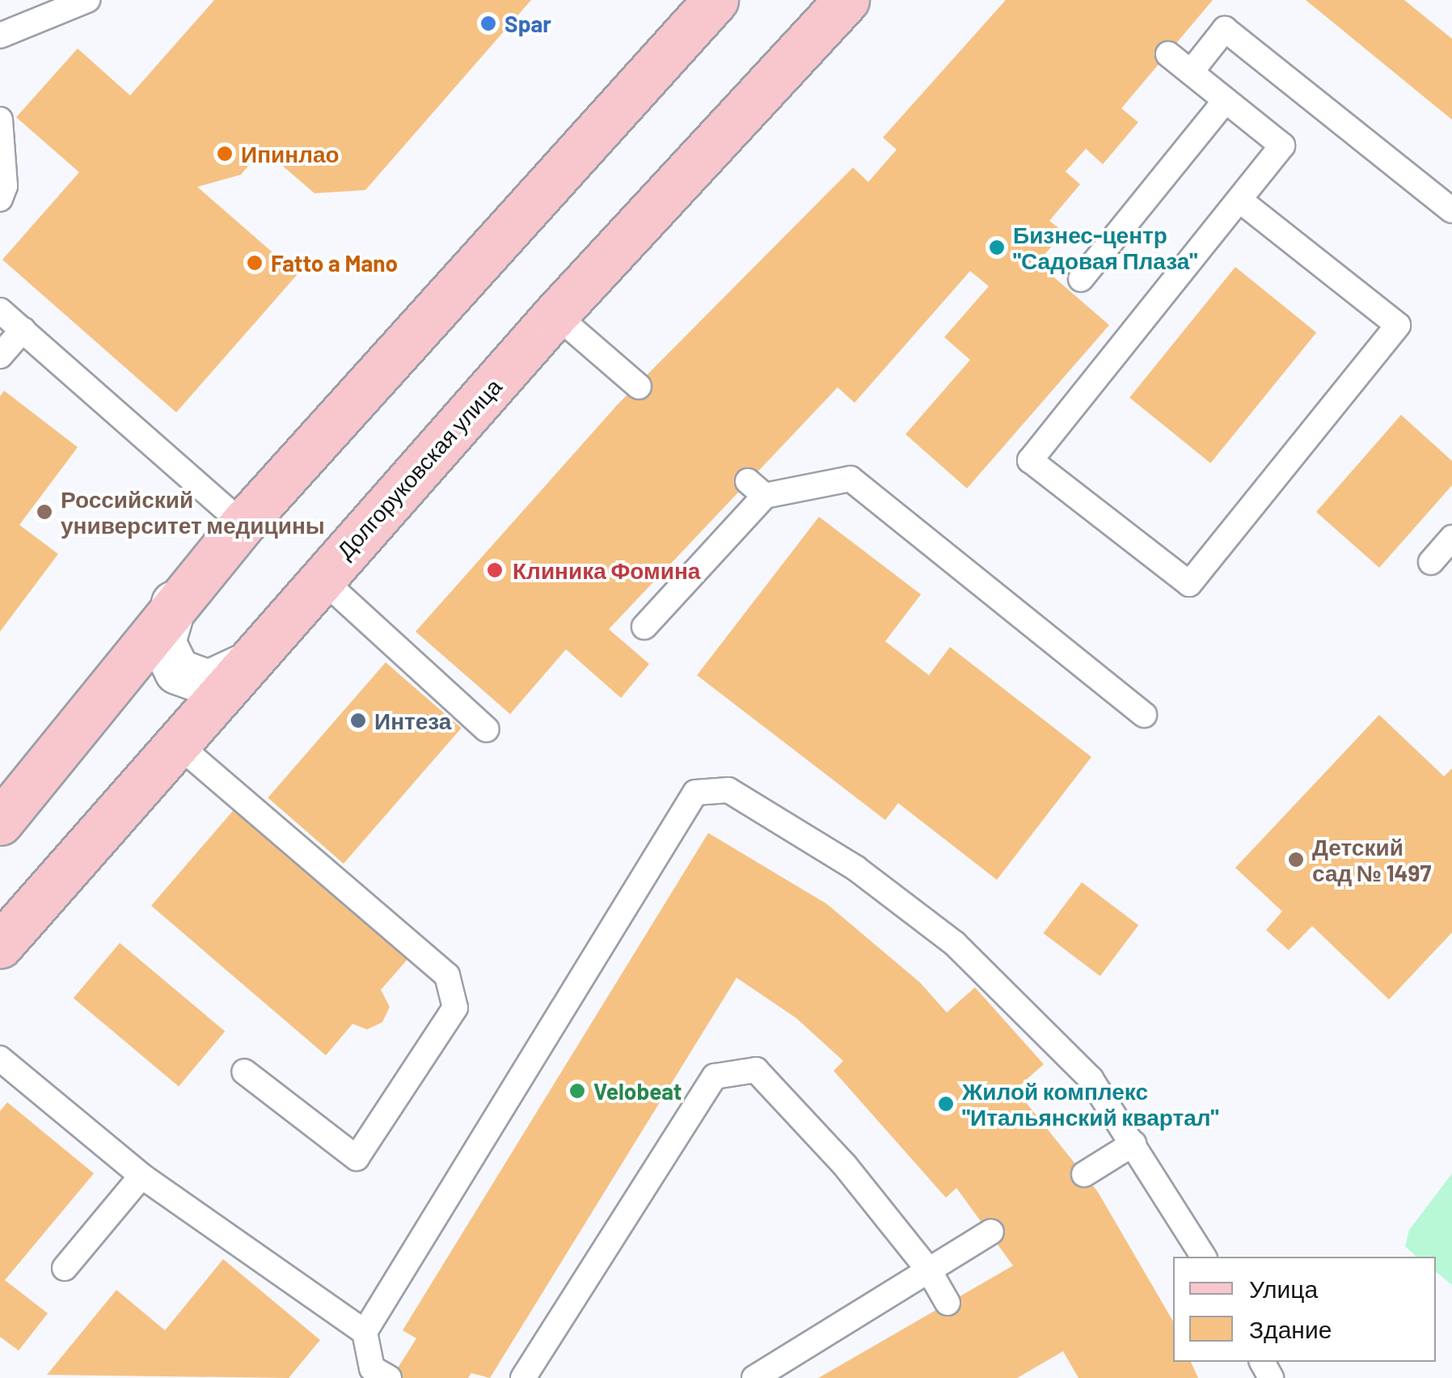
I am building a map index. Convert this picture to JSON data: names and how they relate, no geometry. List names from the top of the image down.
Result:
{
  "streets": {
    "main road": ["Долгоруковская улица"]
  },
  "places": [
    "Spar",
    "Ипинлао",
    "Бизнес-центр \"Садовая Плаза\"",
    "Fatto a Mano",
    "Российский университет медицины",
    "Клиника Фомина",
    "Интеза",
    "Детский сад № 1497",
    "Velobeat",
    "Жилой комплекс \"Итальянский квартал\""
  ],
  "legend": ["Улица", "Здание"]
}
